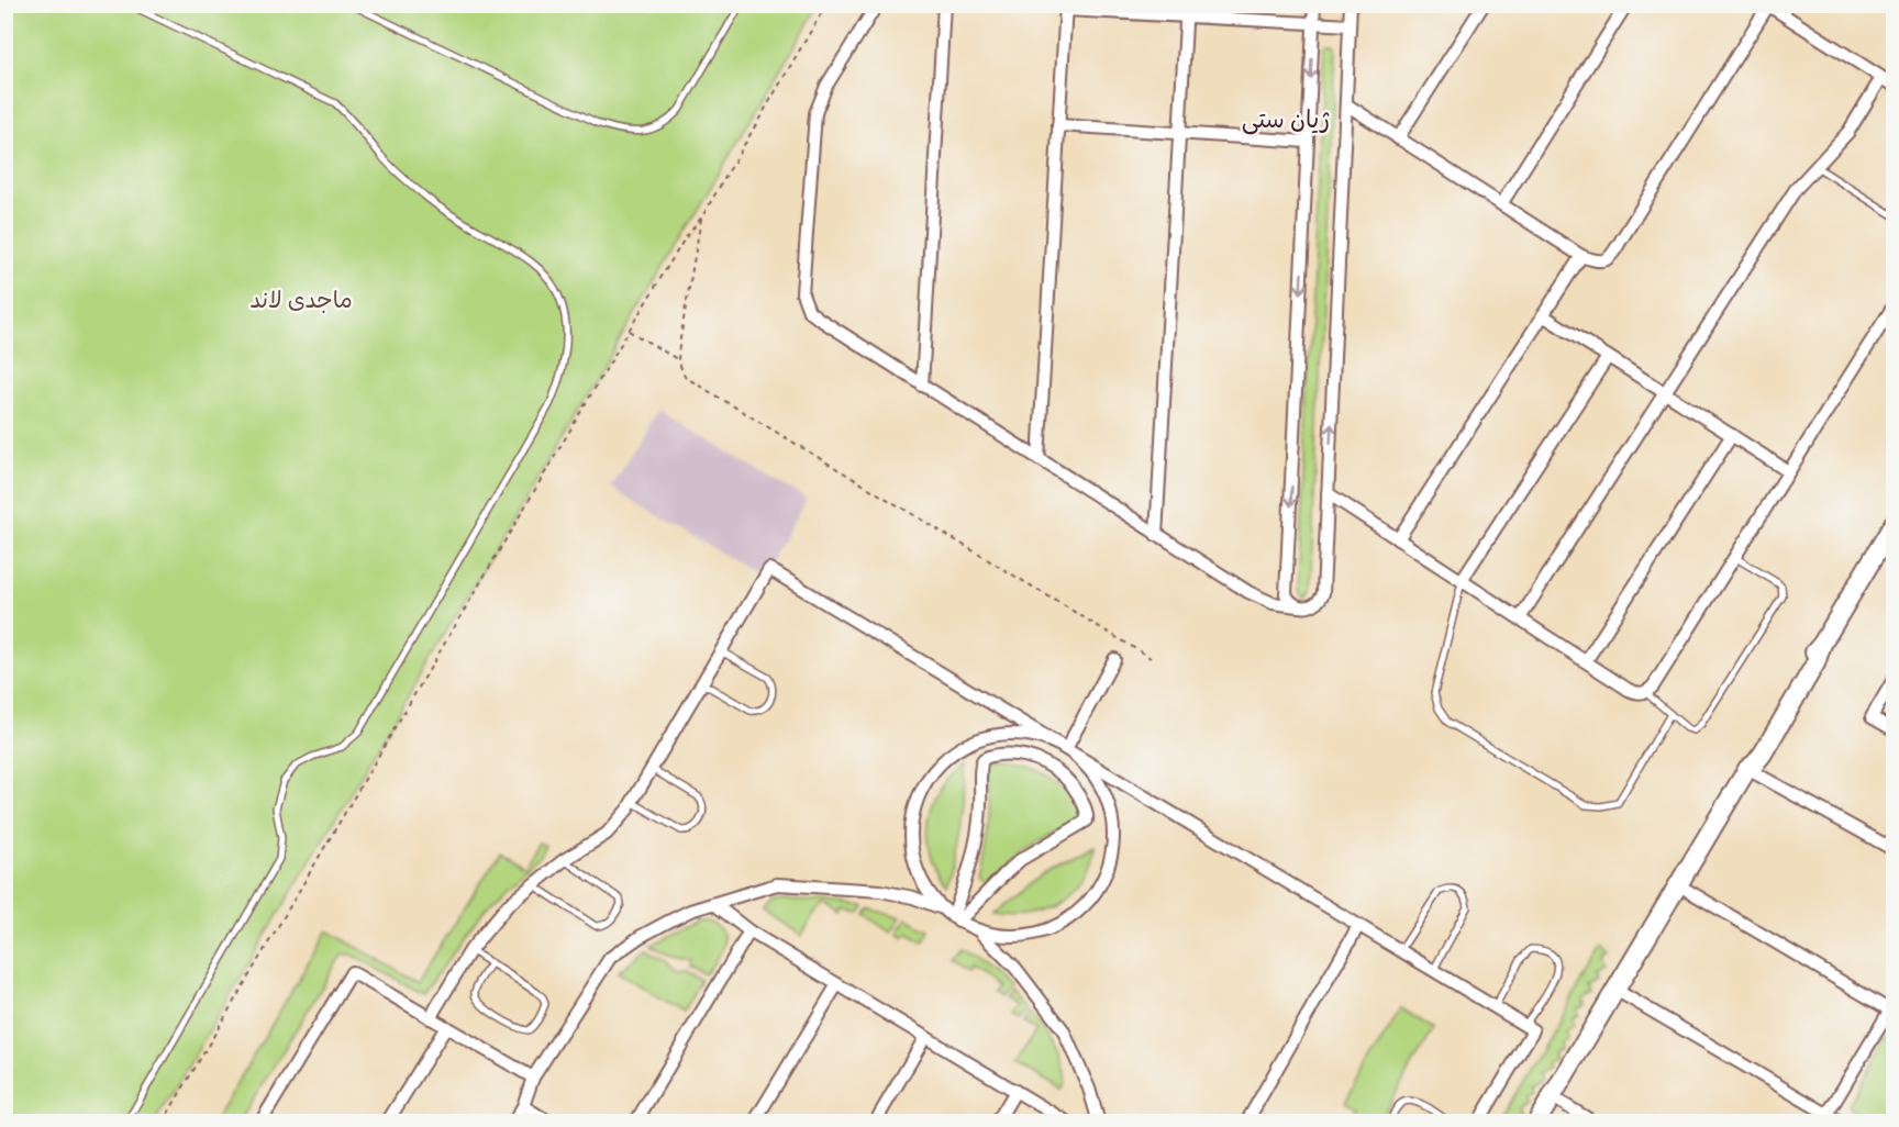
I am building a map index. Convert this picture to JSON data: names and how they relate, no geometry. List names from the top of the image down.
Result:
{
  "districts": ["ژیان ستی"],
  "parks": ["ماجدی لاند"]
}
